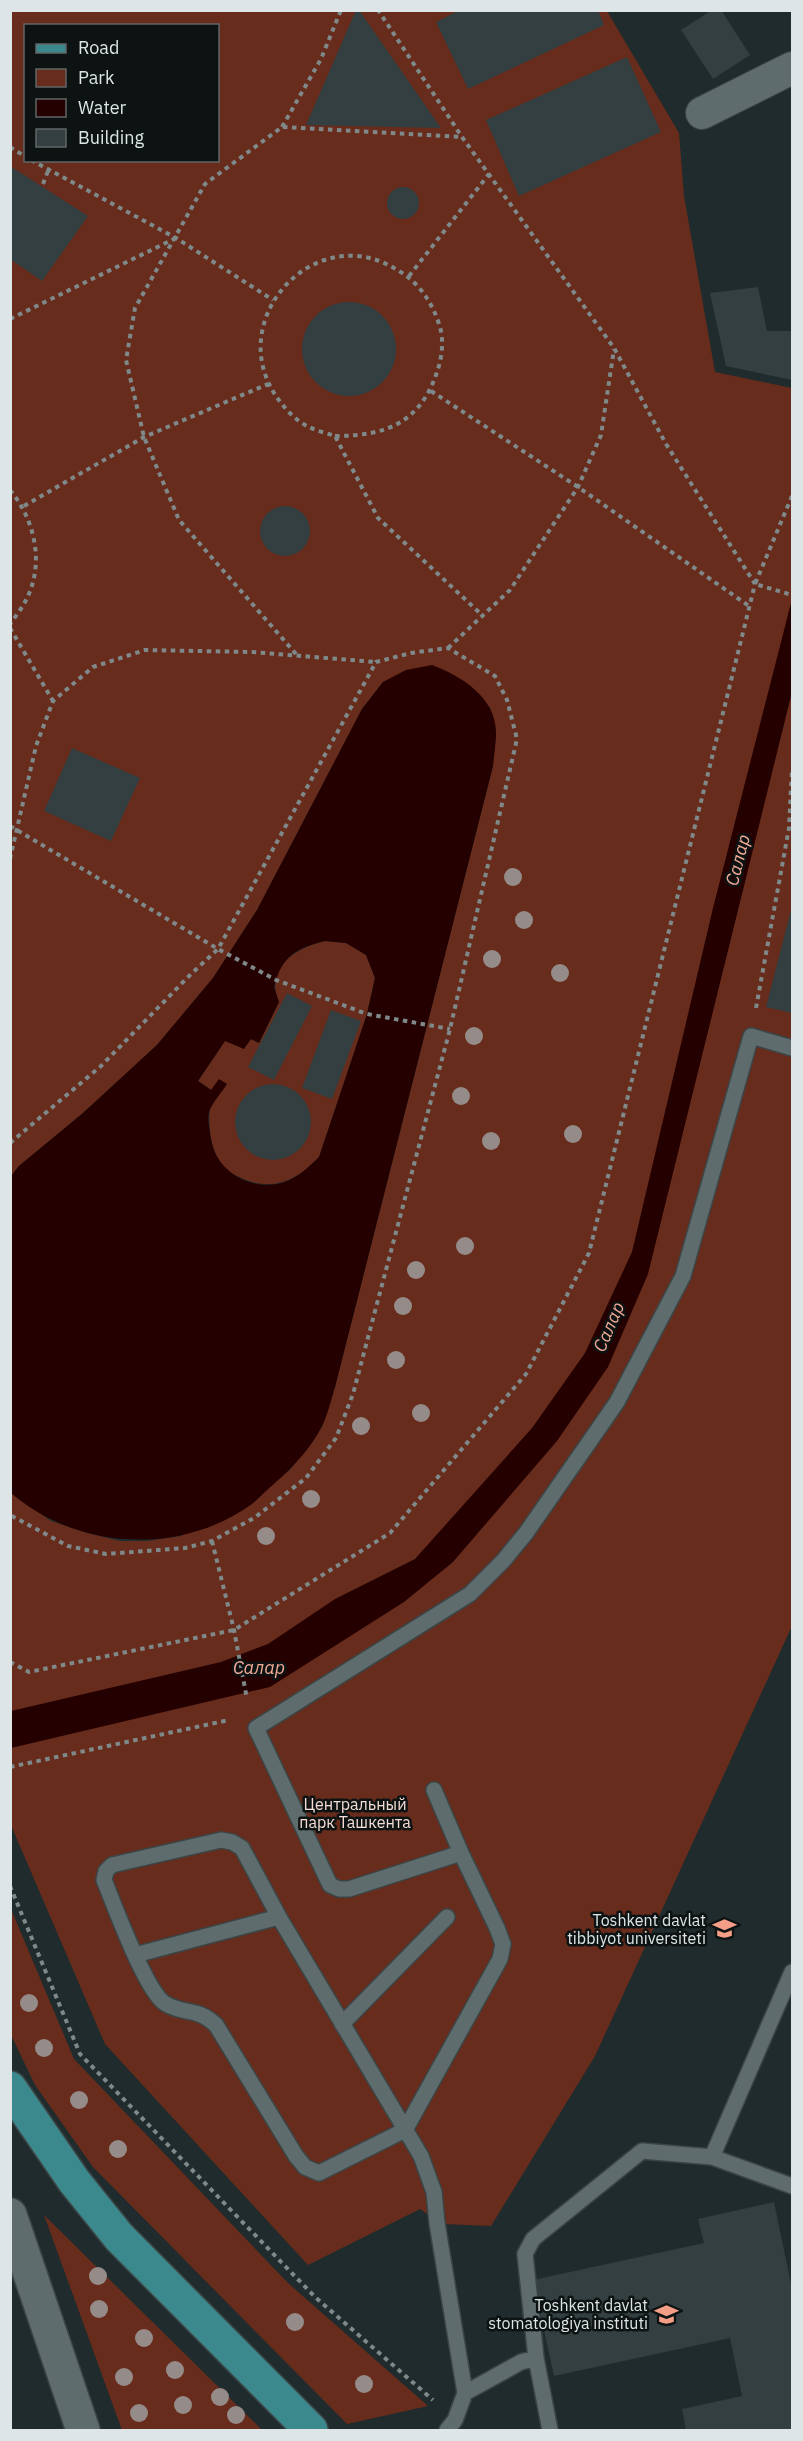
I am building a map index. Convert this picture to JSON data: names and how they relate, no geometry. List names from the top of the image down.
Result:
{
  "water": ["Салар"],
  "parks": ["Центральный парк Ташкента"],
  "places": {
    "school or university": ["Toshkent davlat tibbiyot universiteti", "Toshkent davlat stomatologiya instituti"]
  },
  "legend": [
    "Road",
    "Park",
    "Water",
    "Building"
  ]
}
